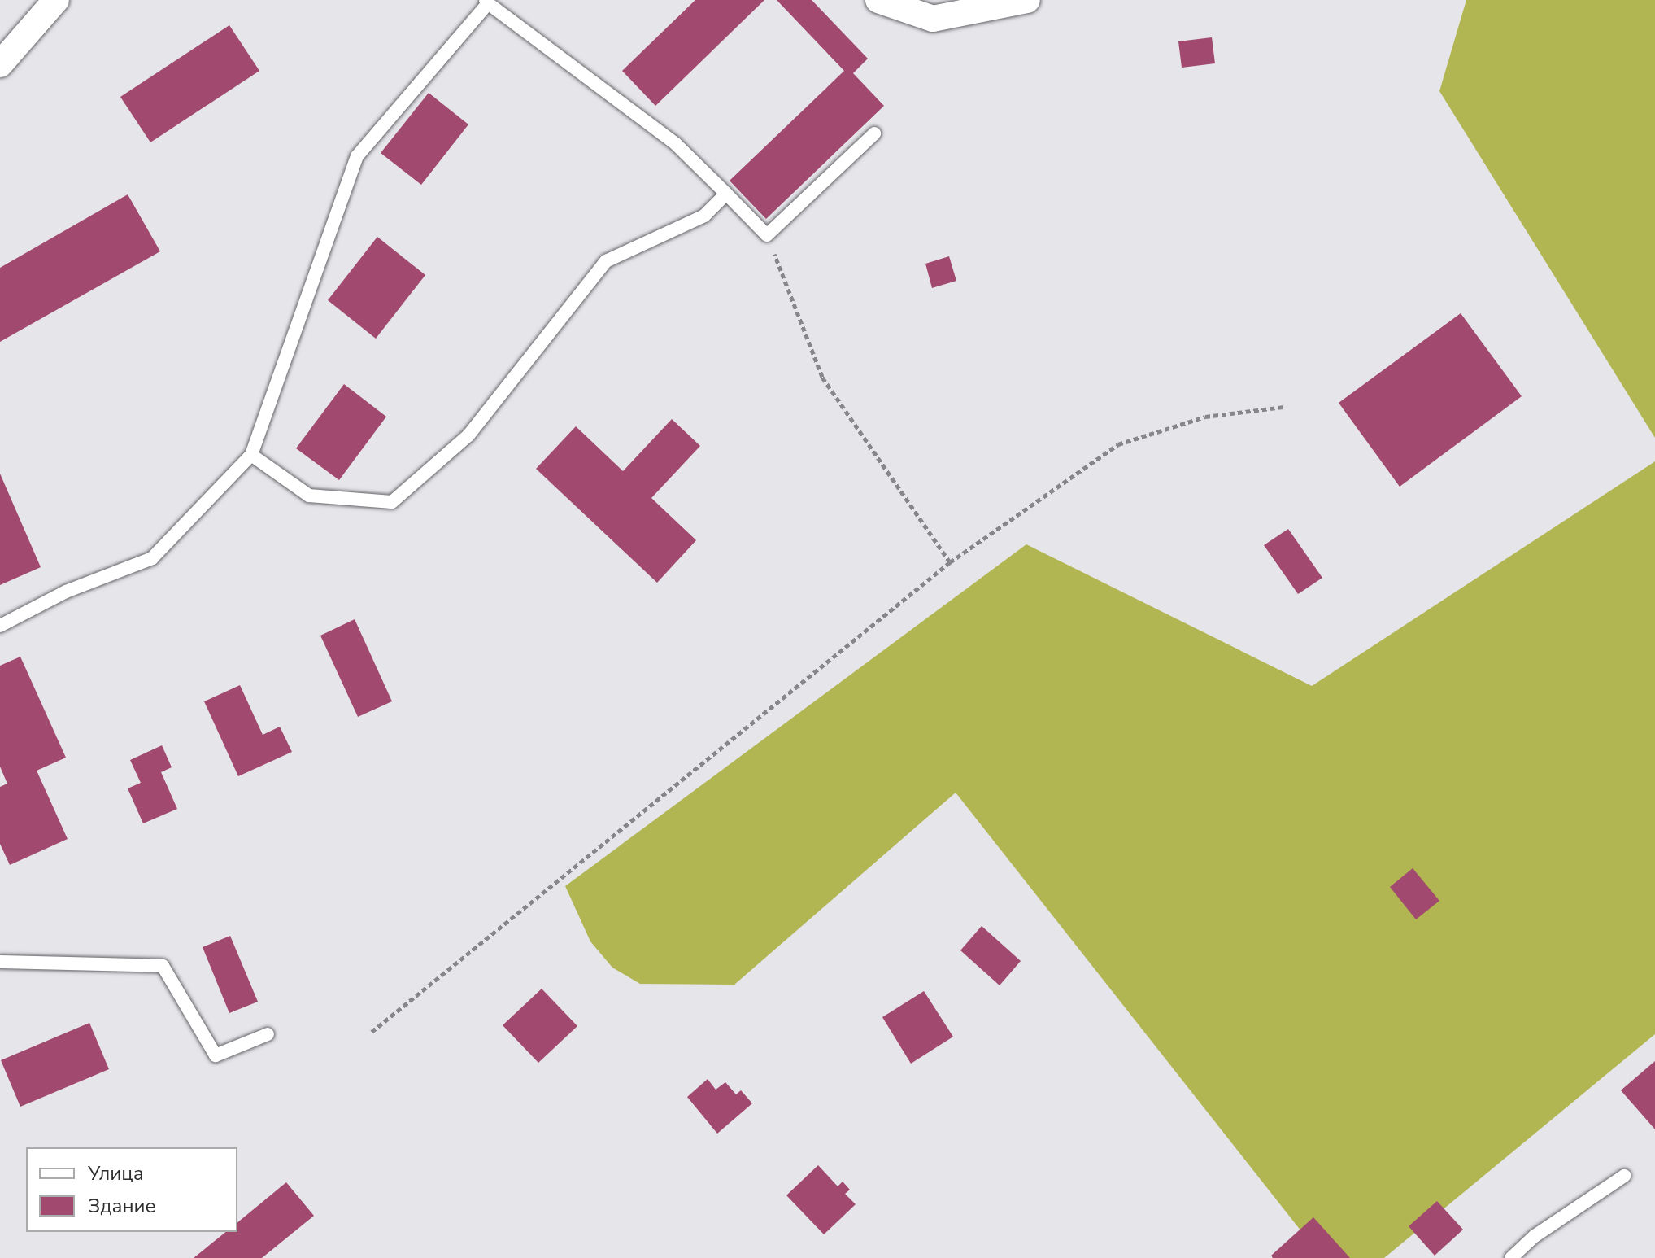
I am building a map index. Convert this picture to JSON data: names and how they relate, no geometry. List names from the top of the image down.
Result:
{
  "legend": ["Улица", "Здание"]
}
